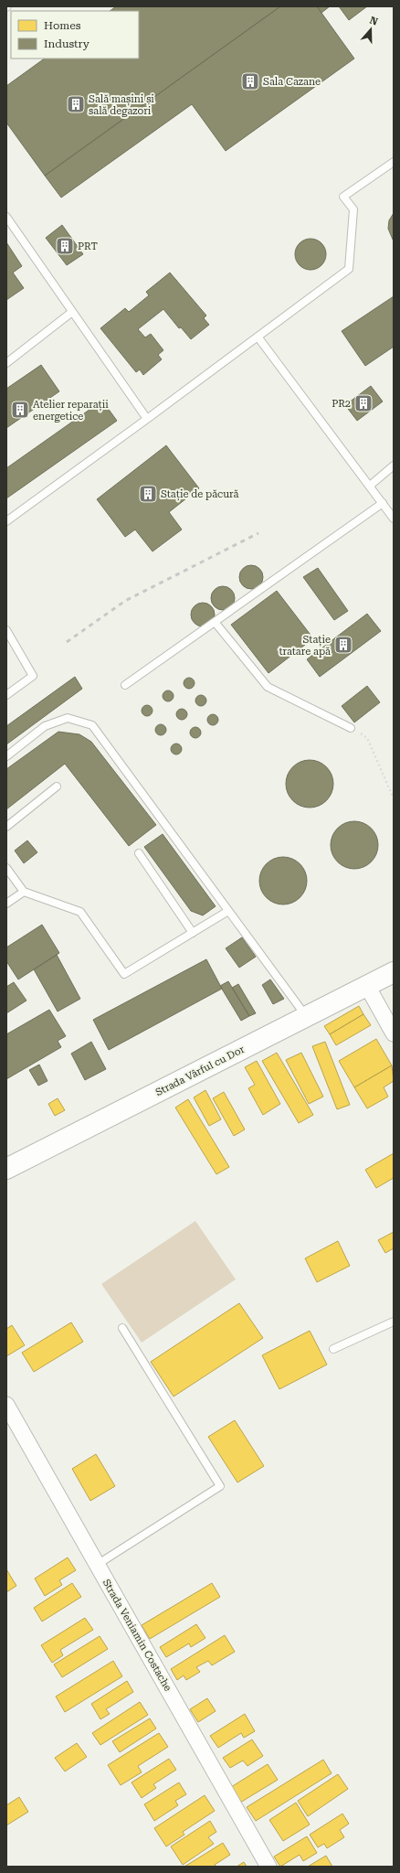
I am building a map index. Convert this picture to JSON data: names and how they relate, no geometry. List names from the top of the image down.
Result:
{
  "streets": {
    "street": ["Strada Vârful cu Dor", "Strada Veniamin Costache"]
  },
  "places": {
    "building": [
      "Sala Cazane",
      "Sală mașini și sală degazori",
      "PRT",
      "PR2",
      "Atelier reparații energetice",
      "Stație de păcură",
      "Stație tratare apă"
    ]
  },
  "legend": ["Homes", "Industry"],
  "north": "top"
}
